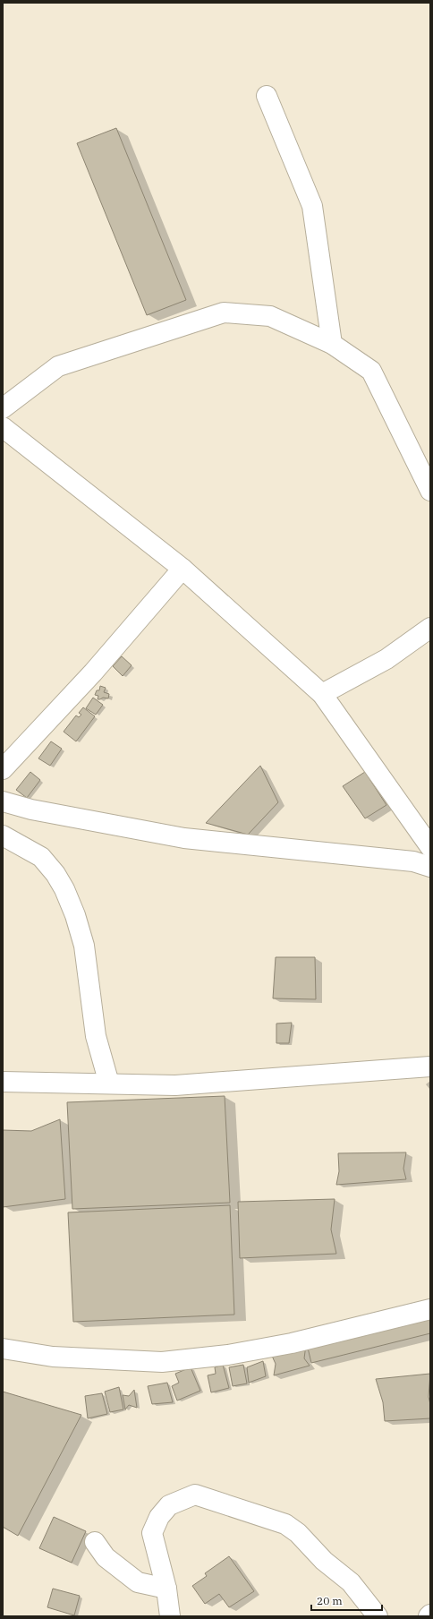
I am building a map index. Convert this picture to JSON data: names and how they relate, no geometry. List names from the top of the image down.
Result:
{
  "scale_bar": "20 m"
}
